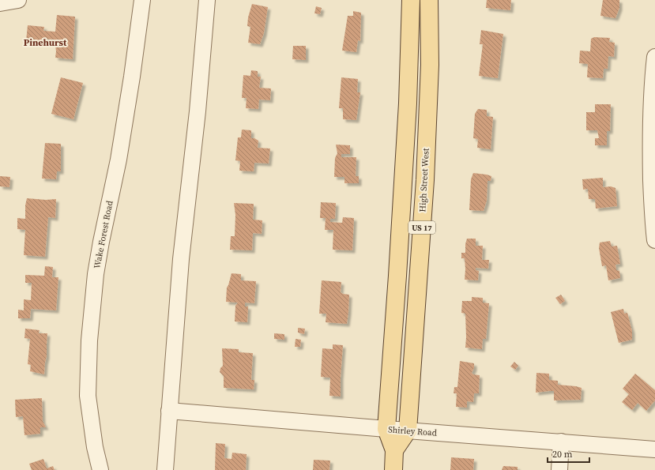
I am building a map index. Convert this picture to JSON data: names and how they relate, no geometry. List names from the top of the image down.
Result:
{
  "streets": {
    "main road": ["High Street West", "US 17"],
    "street": ["Wake Forest Road", "Shirley Road"]
  },
  "crossings": [
    ["High Street West", "Shirley Road"],
    ["US 17", "Shirley Road"]
  ],
  "districts": ["Pinehurst"],
  "scale_bar": "20 m"
}
